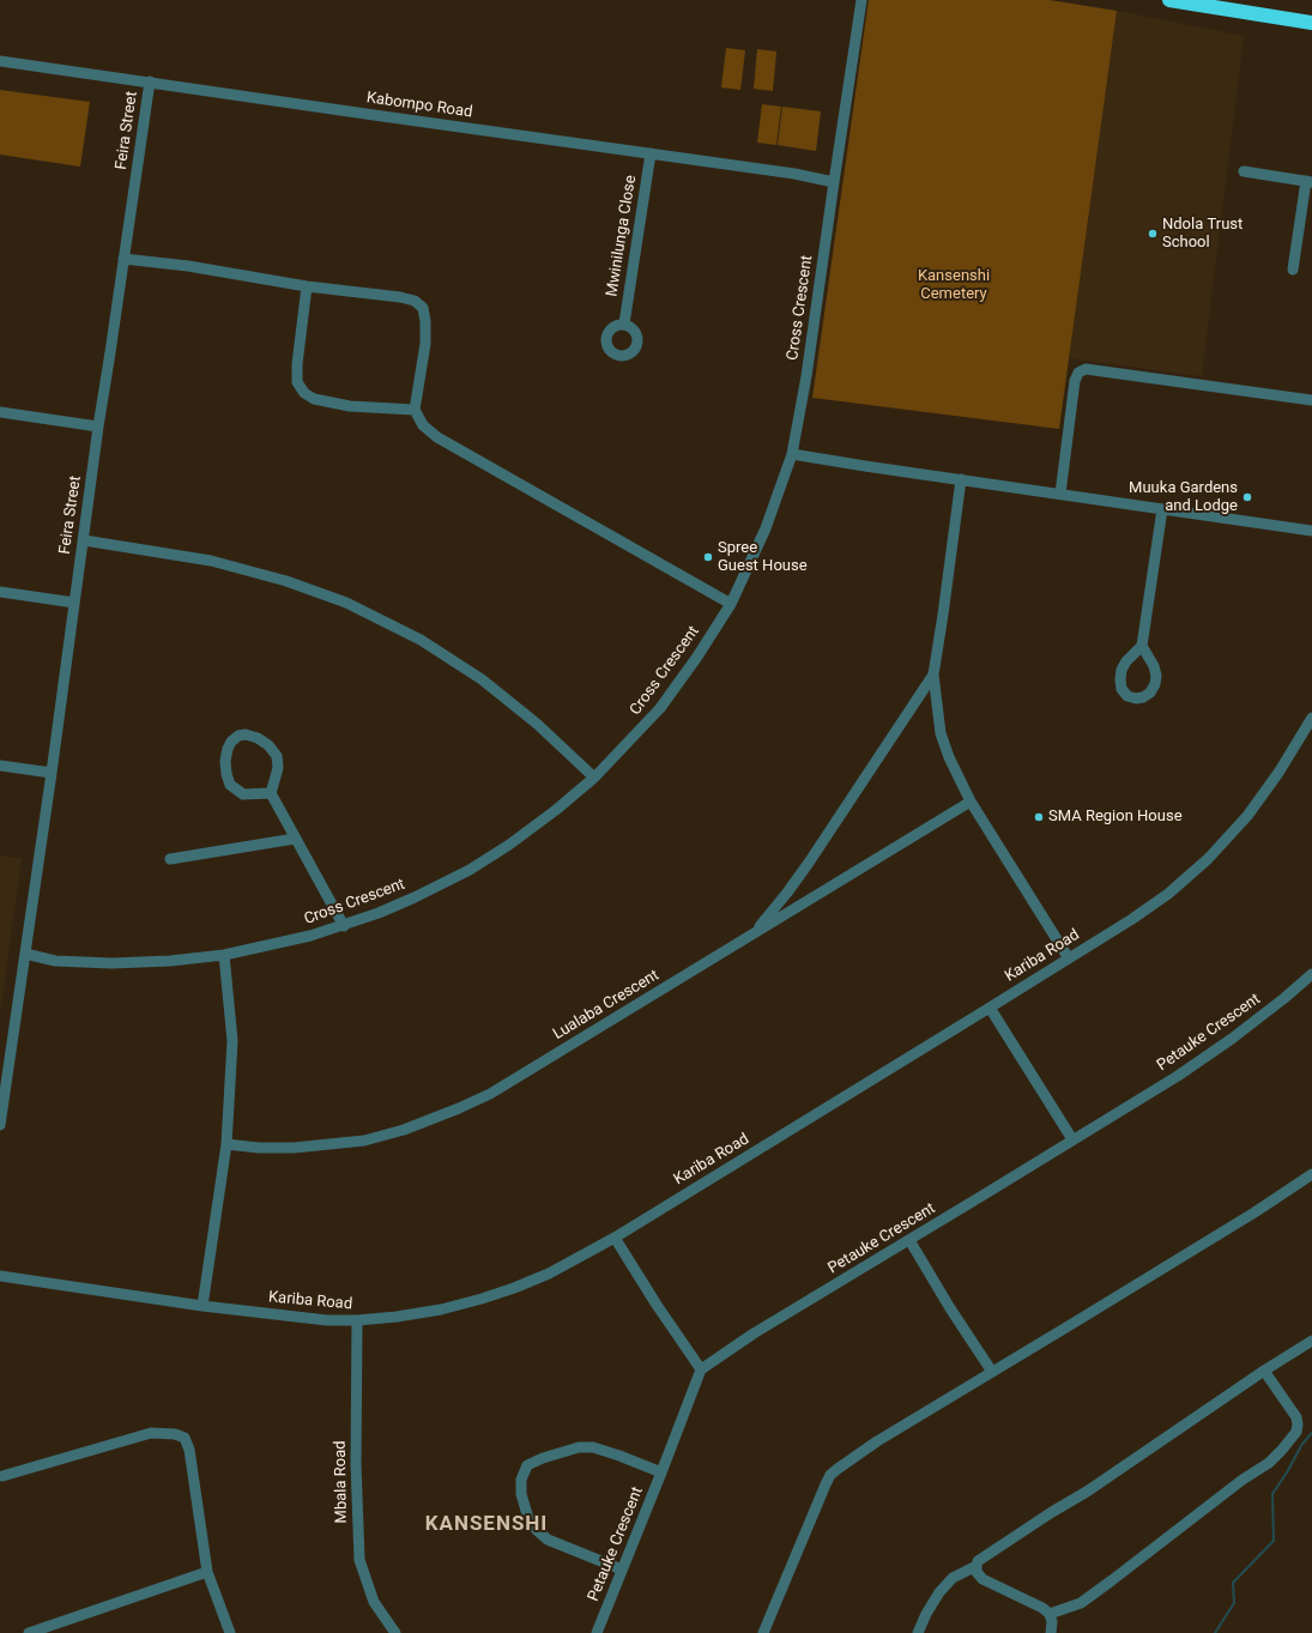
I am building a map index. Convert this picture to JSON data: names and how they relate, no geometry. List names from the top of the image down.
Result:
{
  "streets": {
    "street": [
      "Kabompo Road",
      "Feira Street",
      "Mwinilunga Close",
      "Cross Crescent",
      "Kariba Road",
      "Lualaba Crescent",
      "Petauke Crescent",
      "Mbala Road"
    ]
  },
  "crossings": [
    ["Kabompo Road", "Feira Street"],
    ["Kabompo Road", "Mwinilunga Close"],
    ["Kabompo Road", "Cross Crescent"],
    ["Feira Street", "Cross Crescent"],
    ["Kariba Road", "Mbala Road"]
  ],
  "districts": ["KANSENSHI"],
  "parks": ["Kansenshi Cemetery"],
  "places": [
    "Ndola Trust School",
    "Muuka Gardens and Lodge",
    "Spree Guest House",
    "SMA Region House"
  ]
}
